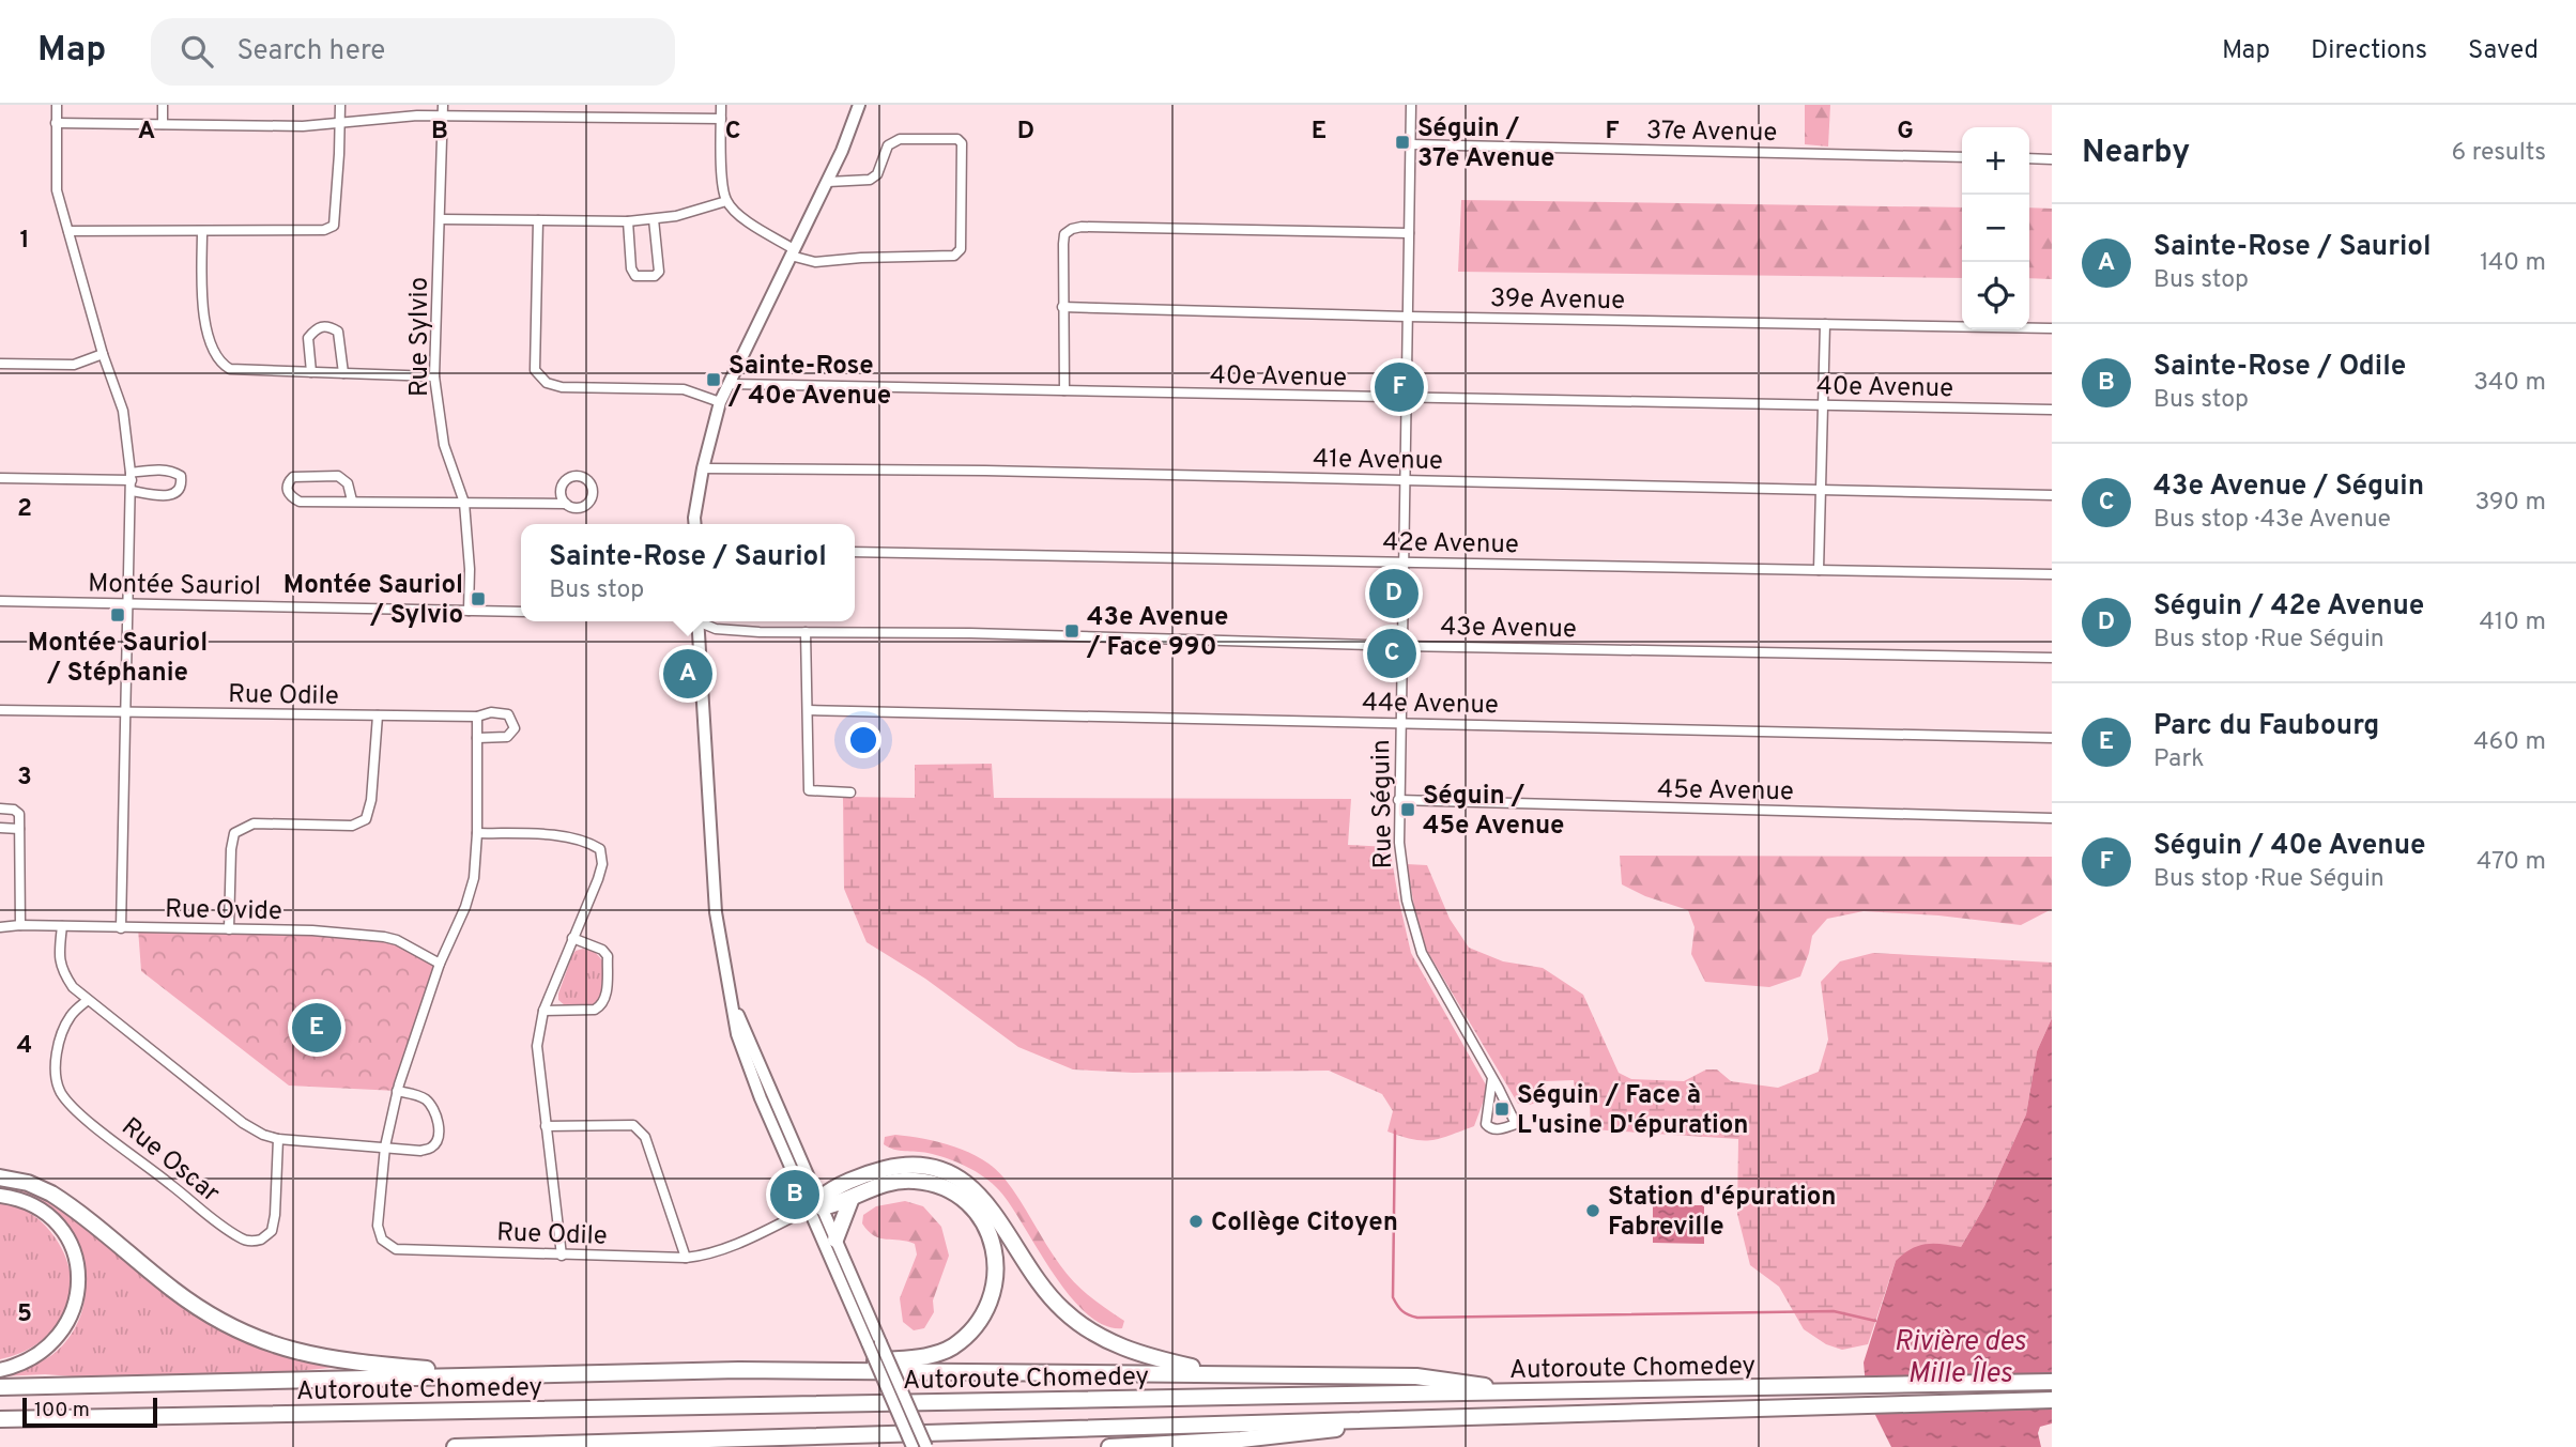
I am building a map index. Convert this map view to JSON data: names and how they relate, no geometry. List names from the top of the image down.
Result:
{
  "streets": {
    "highway": ["Autoroute Chomedey"],
    "street": [
      "37e Avenue",
      "39e Avenue",
      "Rue Sylvio",
      "40e Avenue",
      "41e Avenue",
      "42e Avenue",
      "Montée Sauriol",
      "43e Avenue",
      "Rue Odile",
      "44e Avenue",
      "45e Avenue",
      "Rue Séguin",
      "Rue Ovide",
      "Rue Oscar"
    ]
  },
  "crossings": [
    ["37e Avenue", "Rue Séguin"],
    ["39e Avenue", "Rue Séguin"],
    ["Rue Sylvio", "Montée Sauriol"],
    ["40e Avenue", "Rue Séguin"],
    ["41e Avenue", "Rue Séguin"],
    ["42e Avenue", "Rue Séguin"],
    ["43e Avenue", "Rue Séguin"],
    ["Rue Odile", "Rue Ovide"],
    ["44e Avenue", "Rue Séguin"],
    ["45e Avenue", "Rue Séguin"]
  ],
  "water": ["Rivière des Mille Îles"],
  "places": {
    "transit": [
      "Séguin / 37e Avenue",
      "Sainte-Rose / 40e Avenue",
      "Montée Sauriol / Sylvio",
      "Montée Sauriol / Stéphanie",
      "43e Avenue / Face 990",
      "Séguin / 45e Avenue",
      "Séguin / Face à L'usine D'épuration"
    ],
    "other": ["Station d'épuration Fabreville", "Collège Citoyen"]
  },
  "scale_bar": "100 m",
  "page": {
    "header": "Map",
    "search": "Search here",
    "nav": ["Map", "Directions", "Saved"],
    "heading": ["Nearby", "6 results"],
    "map_buttons": ["+", "−"],
    "list": [
      {
        "mark": "A",
        "name": "Sainte-Rose / Sauriol",
        "note": "Bus stop",
        "value": "140 m"
      },
      {
        "mark": "B",
        "name": "Sainte-Rose / Odile",
        "note": "Bus stop",
        "value": "340 m"
      },
      {
        "mark": "C",
        "name": "43e Avenue / Séguin",
        "note": "Bus stop · 43e Avenue",
        "value": "390 m"
      },
      {
        "mark": "D",
        "name": "Séguin / 42e Avenue",
        "note": "Bus stop · Rue Séguin",
        "value": "410 m"
      },
      {
        "mark": "E",
        "name": "Parc du Faubourg",
        "note": "Park",
        "value": "460 m"
      },
      {
        "mark": "F",
        "name": "Séguin / 40e Avenue",
        "note": "Bus stop · Rue Séguin",
        "value": "470 m"
      }
    ],
    "pins": [
      "F",
      "D",
      "C",
      "A",
      "E",
      "B"
    ],
    "popup": ["Sainte-Rose / Sauriol", "Bus stop"],
    "scale": "100 m"
  },
  "grid": {
    "columns": [
      "A",
      "B",
      "C",
      "D",
      "E",
      "F",
      "G"
    ],
    "rows": [
      "1",
      "2",
      "3",
      "4",
      "5"
    ]
  }
}
